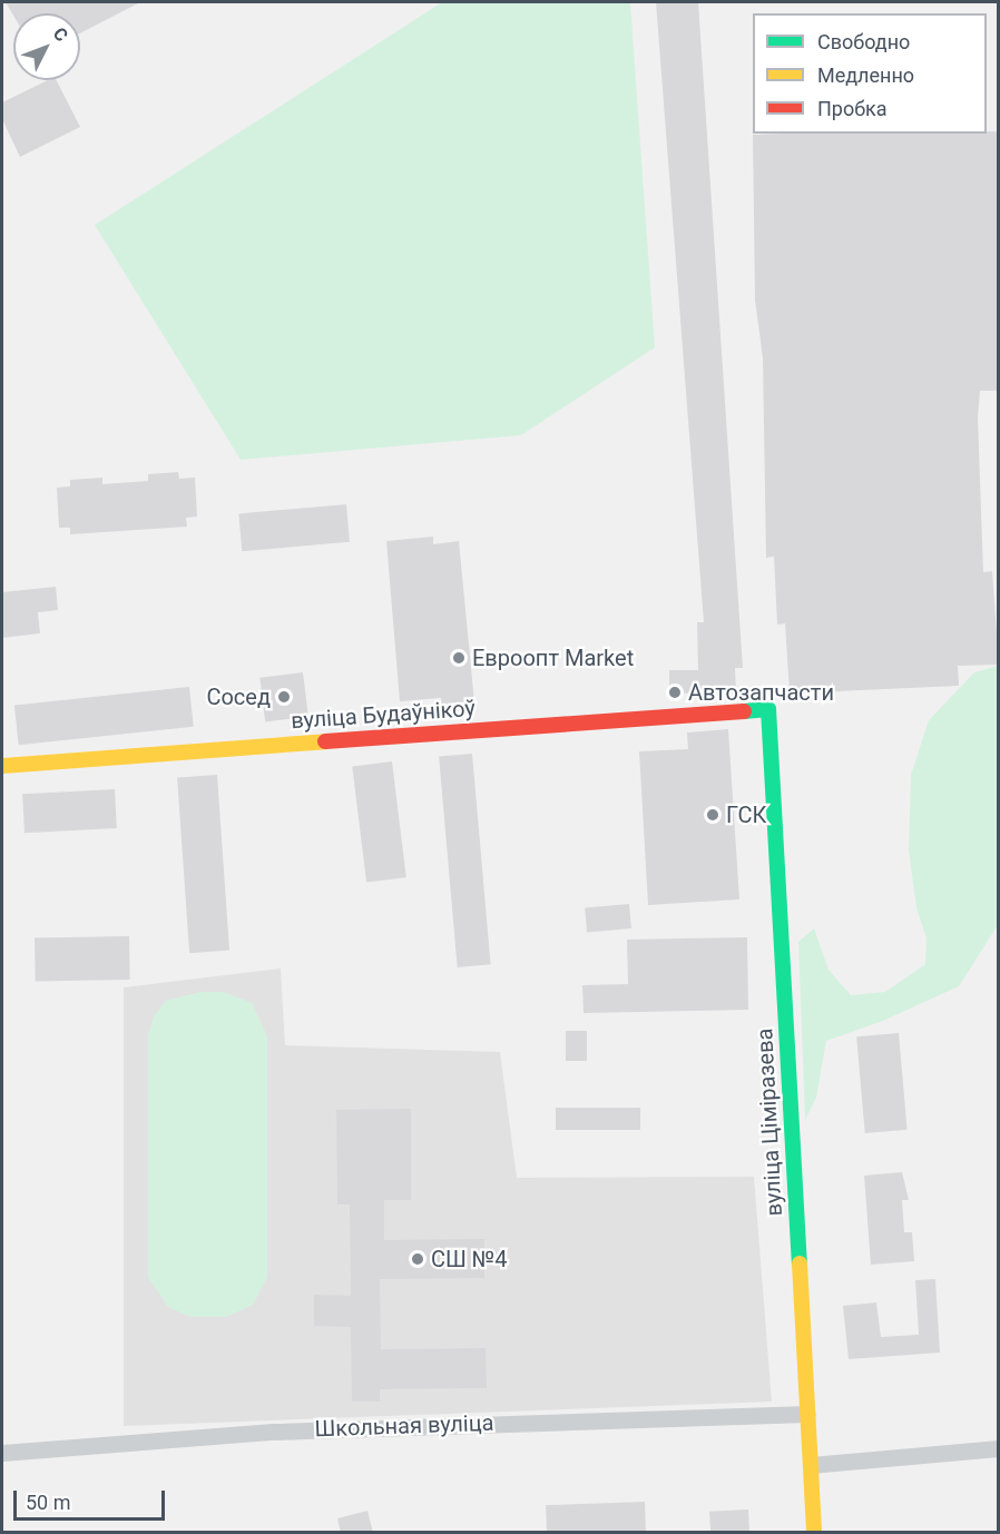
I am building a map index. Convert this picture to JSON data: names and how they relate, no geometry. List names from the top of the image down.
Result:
{
  "streets": {
    "street": ["вуліца Будаўнікоў", "вуліца Ціміразева", "Школьная вуліца"]
  },
  "crossings": [
    ["вуліца Будаўнікоў", "вуліца Ціміразева"],
    ["вуліца Ціміразева", "Школьная вуліца"]
  ],
  "places": [
    "Евроопт Market",
    "Автозапчасти",
    "Сосед",
    "ГСК",
    "СШ №4"
  ],
  "legend": ["Свободно", "Медленно", "Пробка"],
  "scale_bar": "50 m",
  "north": "top right"
}
